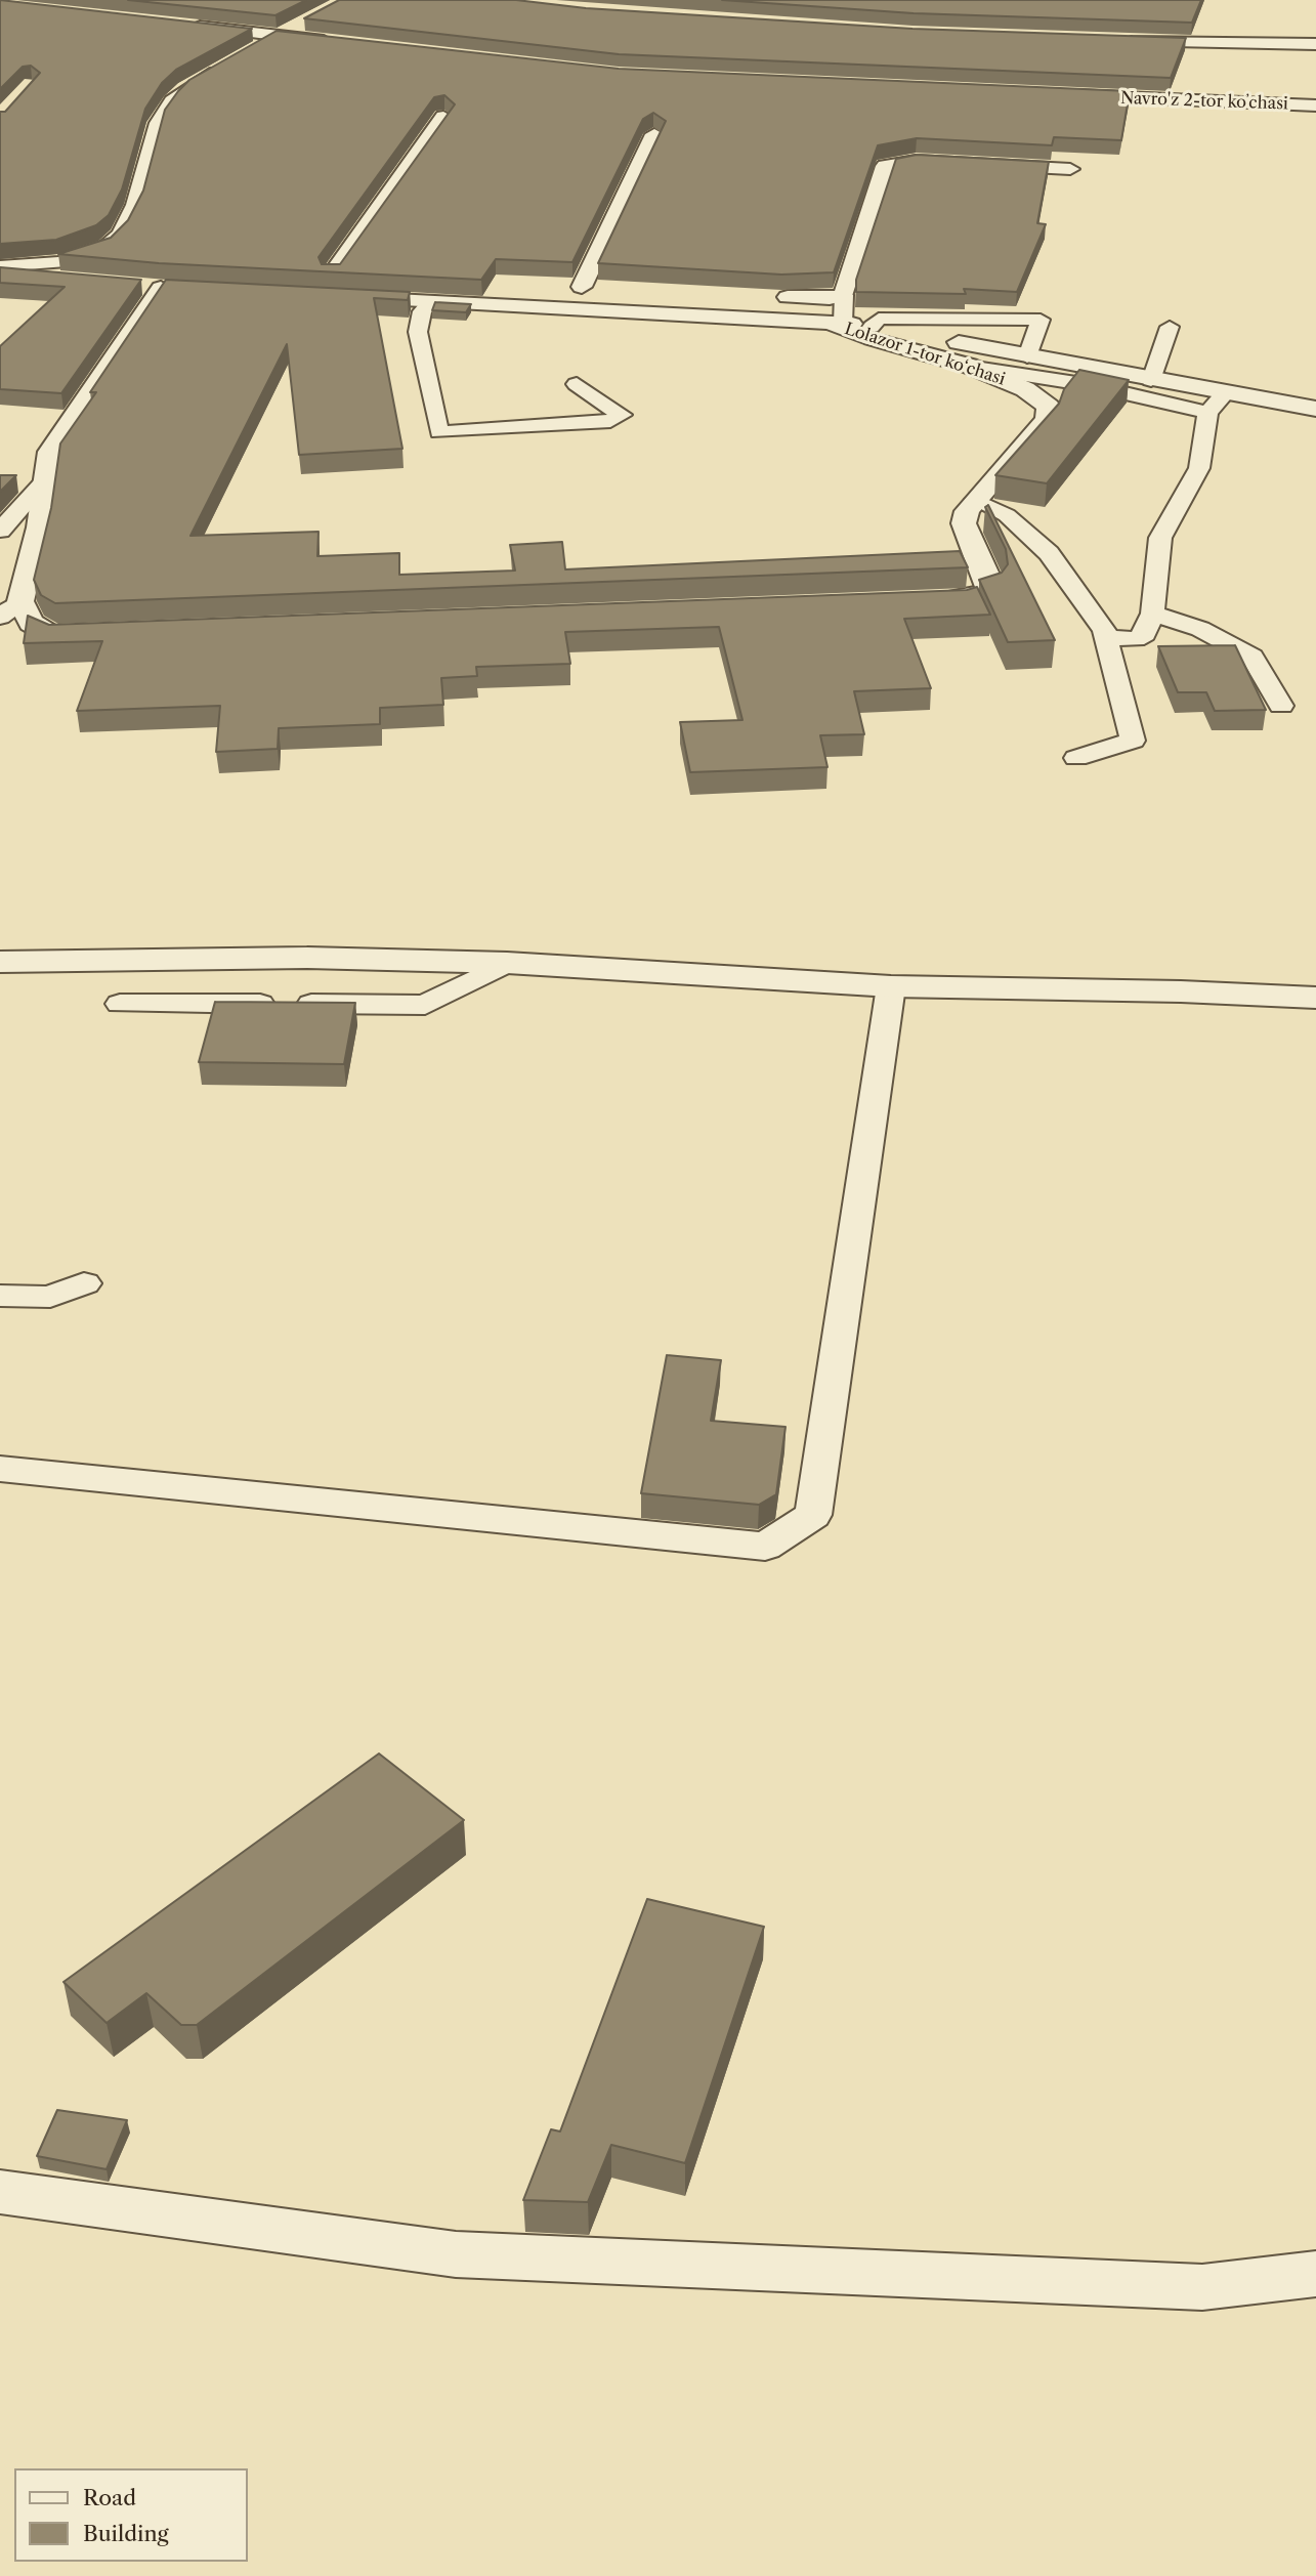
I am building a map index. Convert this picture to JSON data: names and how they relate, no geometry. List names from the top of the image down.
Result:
{
  "streets": {
    "street": ["Lolazor 1-tor ko‘chasi"]
  },
  "legend": ["Road", "Building"]
}
